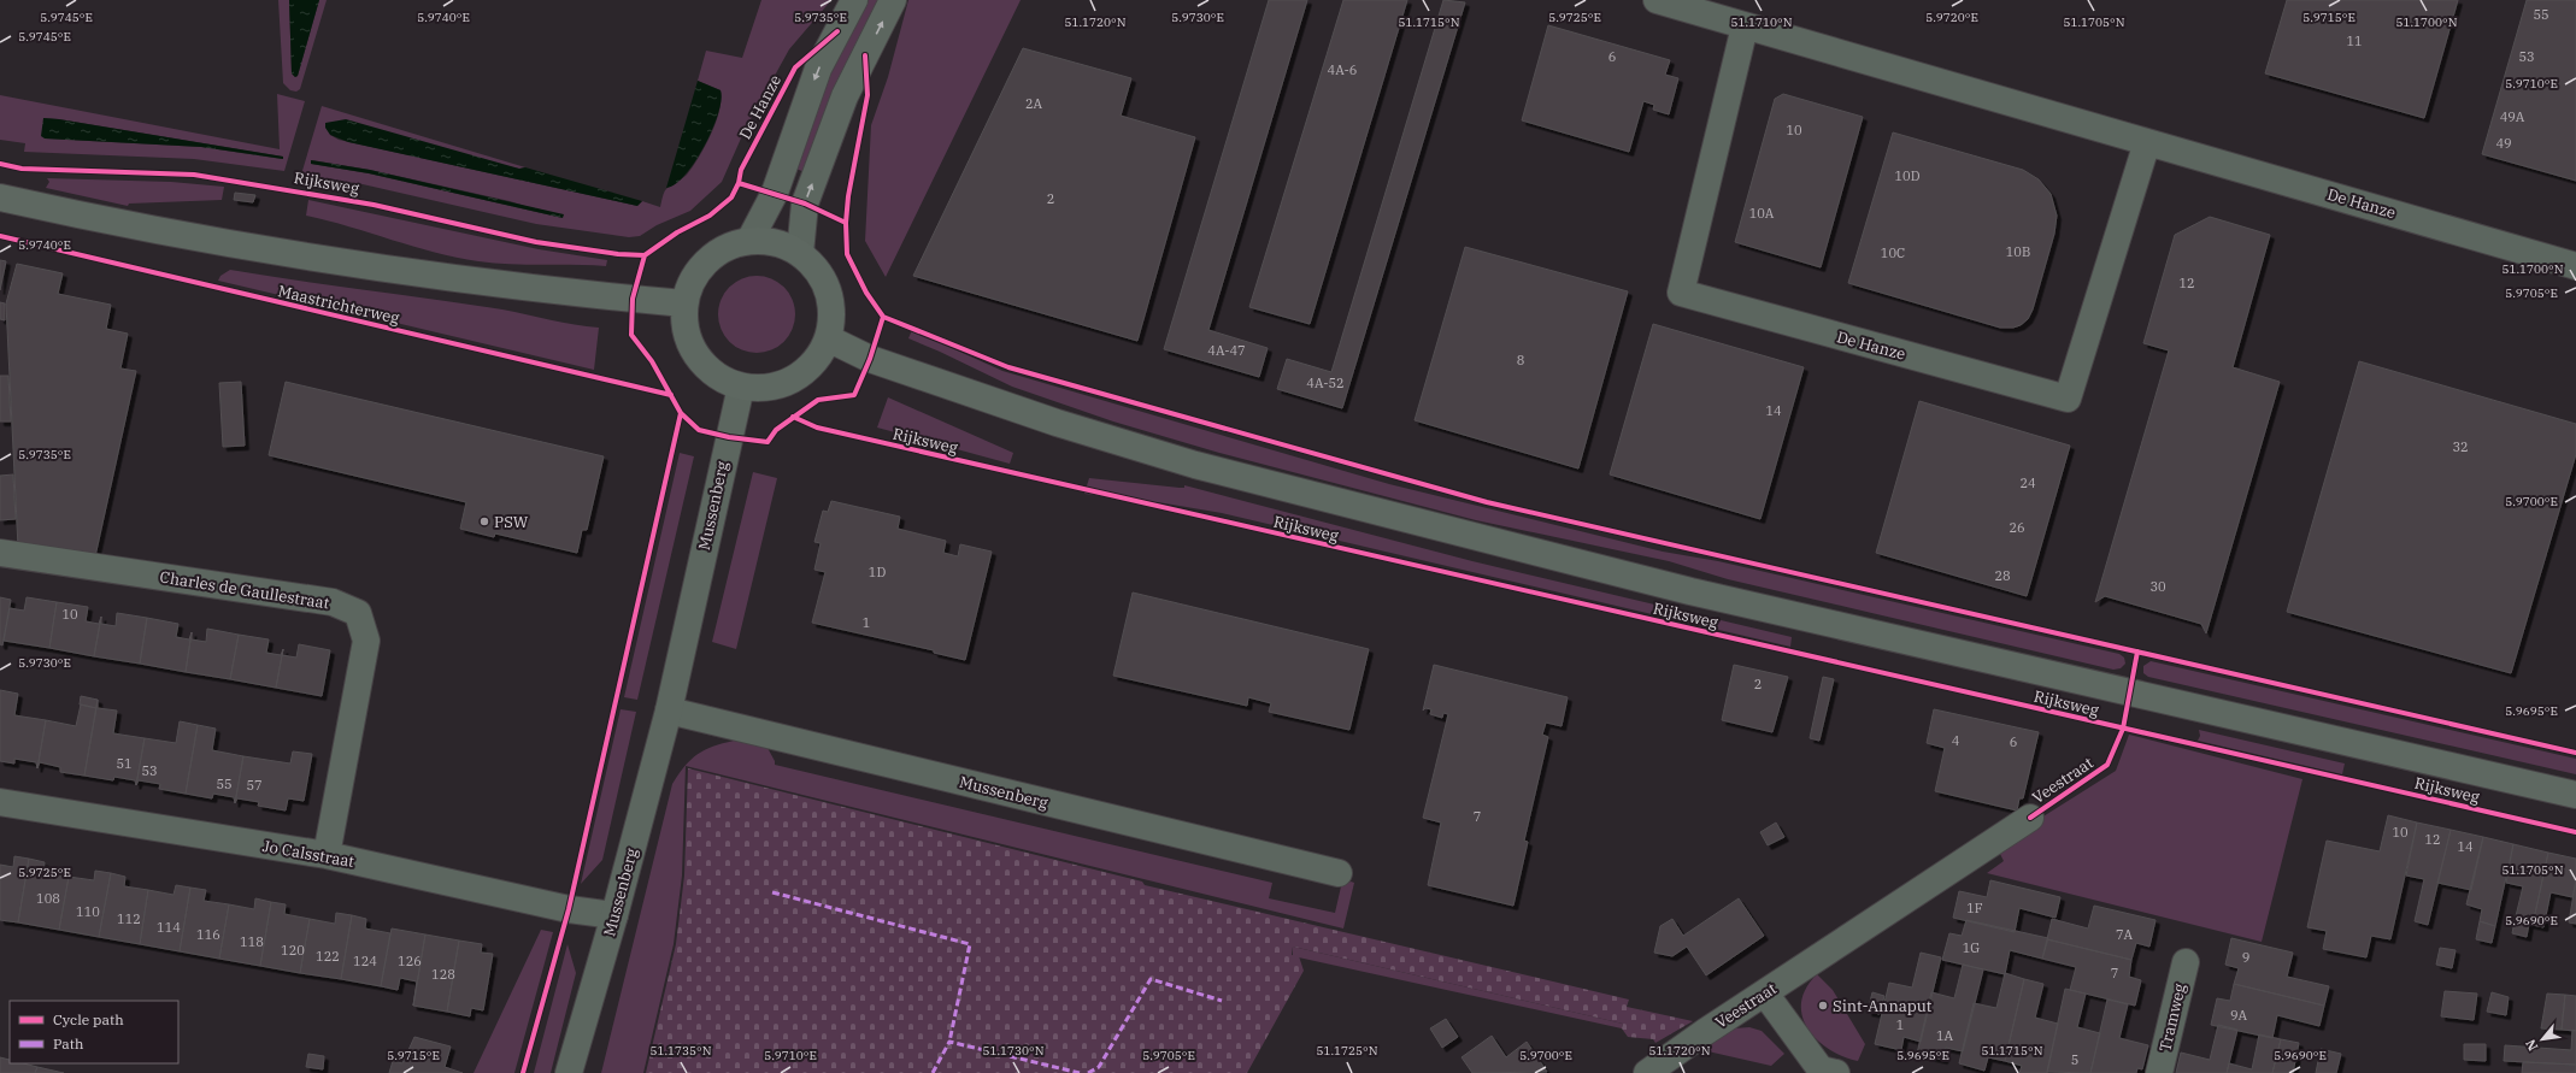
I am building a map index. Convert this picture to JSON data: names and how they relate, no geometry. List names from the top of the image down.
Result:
{
  "streets": {
    "main road": ["Rijksweg"],
    "street": [
      "De Hanze",
      "Mussenberg",
      "Charles de Gaullestraat",
      "Veestraat",
      "Jo Calsstraat",
      "Tramweg"
    ],
    "cycle path": ["Maastrichterweg"]
  },
  "crossings": [
    ["Rijksweg", "Mussenberg"],
    ["Mussenberg", "Jo Calsstraat"],
    ["Charles de Gaullestraat", "Jo Calsstraat"]
  ],
  "places": ["PSW", "Sint-Annaput"],
  "house_numbers": [
    "55",
    "11",
    "6",
    "53",
    "4A-6",
    "2A",
    "49A",
    "10",
    "49",
    "10D",
    "2",
    "10A",
    "10B",
    "10C",
    "12",
    "4A-47",
    "8",
    "4A-52",
    "14",
    "32",
    "24",
    "26",
    "1D",
    "28",
    "30",
    "10",
    "1",
    "2",
    "4",
    "6",
    "51",
    "53",
    "55",
    "57",
    "7",
    "10",
    "12",
    "14",
    "108",
    "1F",
    "110",
    "112",
    "114",
    "116",
    "7A",
    "118",
    "1G",
    "120",
    "122",
    "9",
    "124",
    "126",
    "7",
    "128",
    "9A",
    "1",
    "1A",
    "5"
  ],
  "legend": ["Cycle path", "Path"],
  "north": "bottom left",
  "coordinates": [
    "5.9735°E",
    "5.9725°E",
    "5.9745°E",
    "5.9740°E",
    "5.9730°E",
    "5.9720°E",
    "5.9715°E",
    "51.1720°N",
    "51.1715°N",
    "51.1710°N",
    "51.1705°N",
    "51.1700°N",
    "5.9710°E",
    "5.9705°E",
    "5.9700°E",
    "5.9695°E",
    "5.9690°E",
    "51.1735°N",
    "51.1730°N",
    "51.1725°N"
  ]
}
